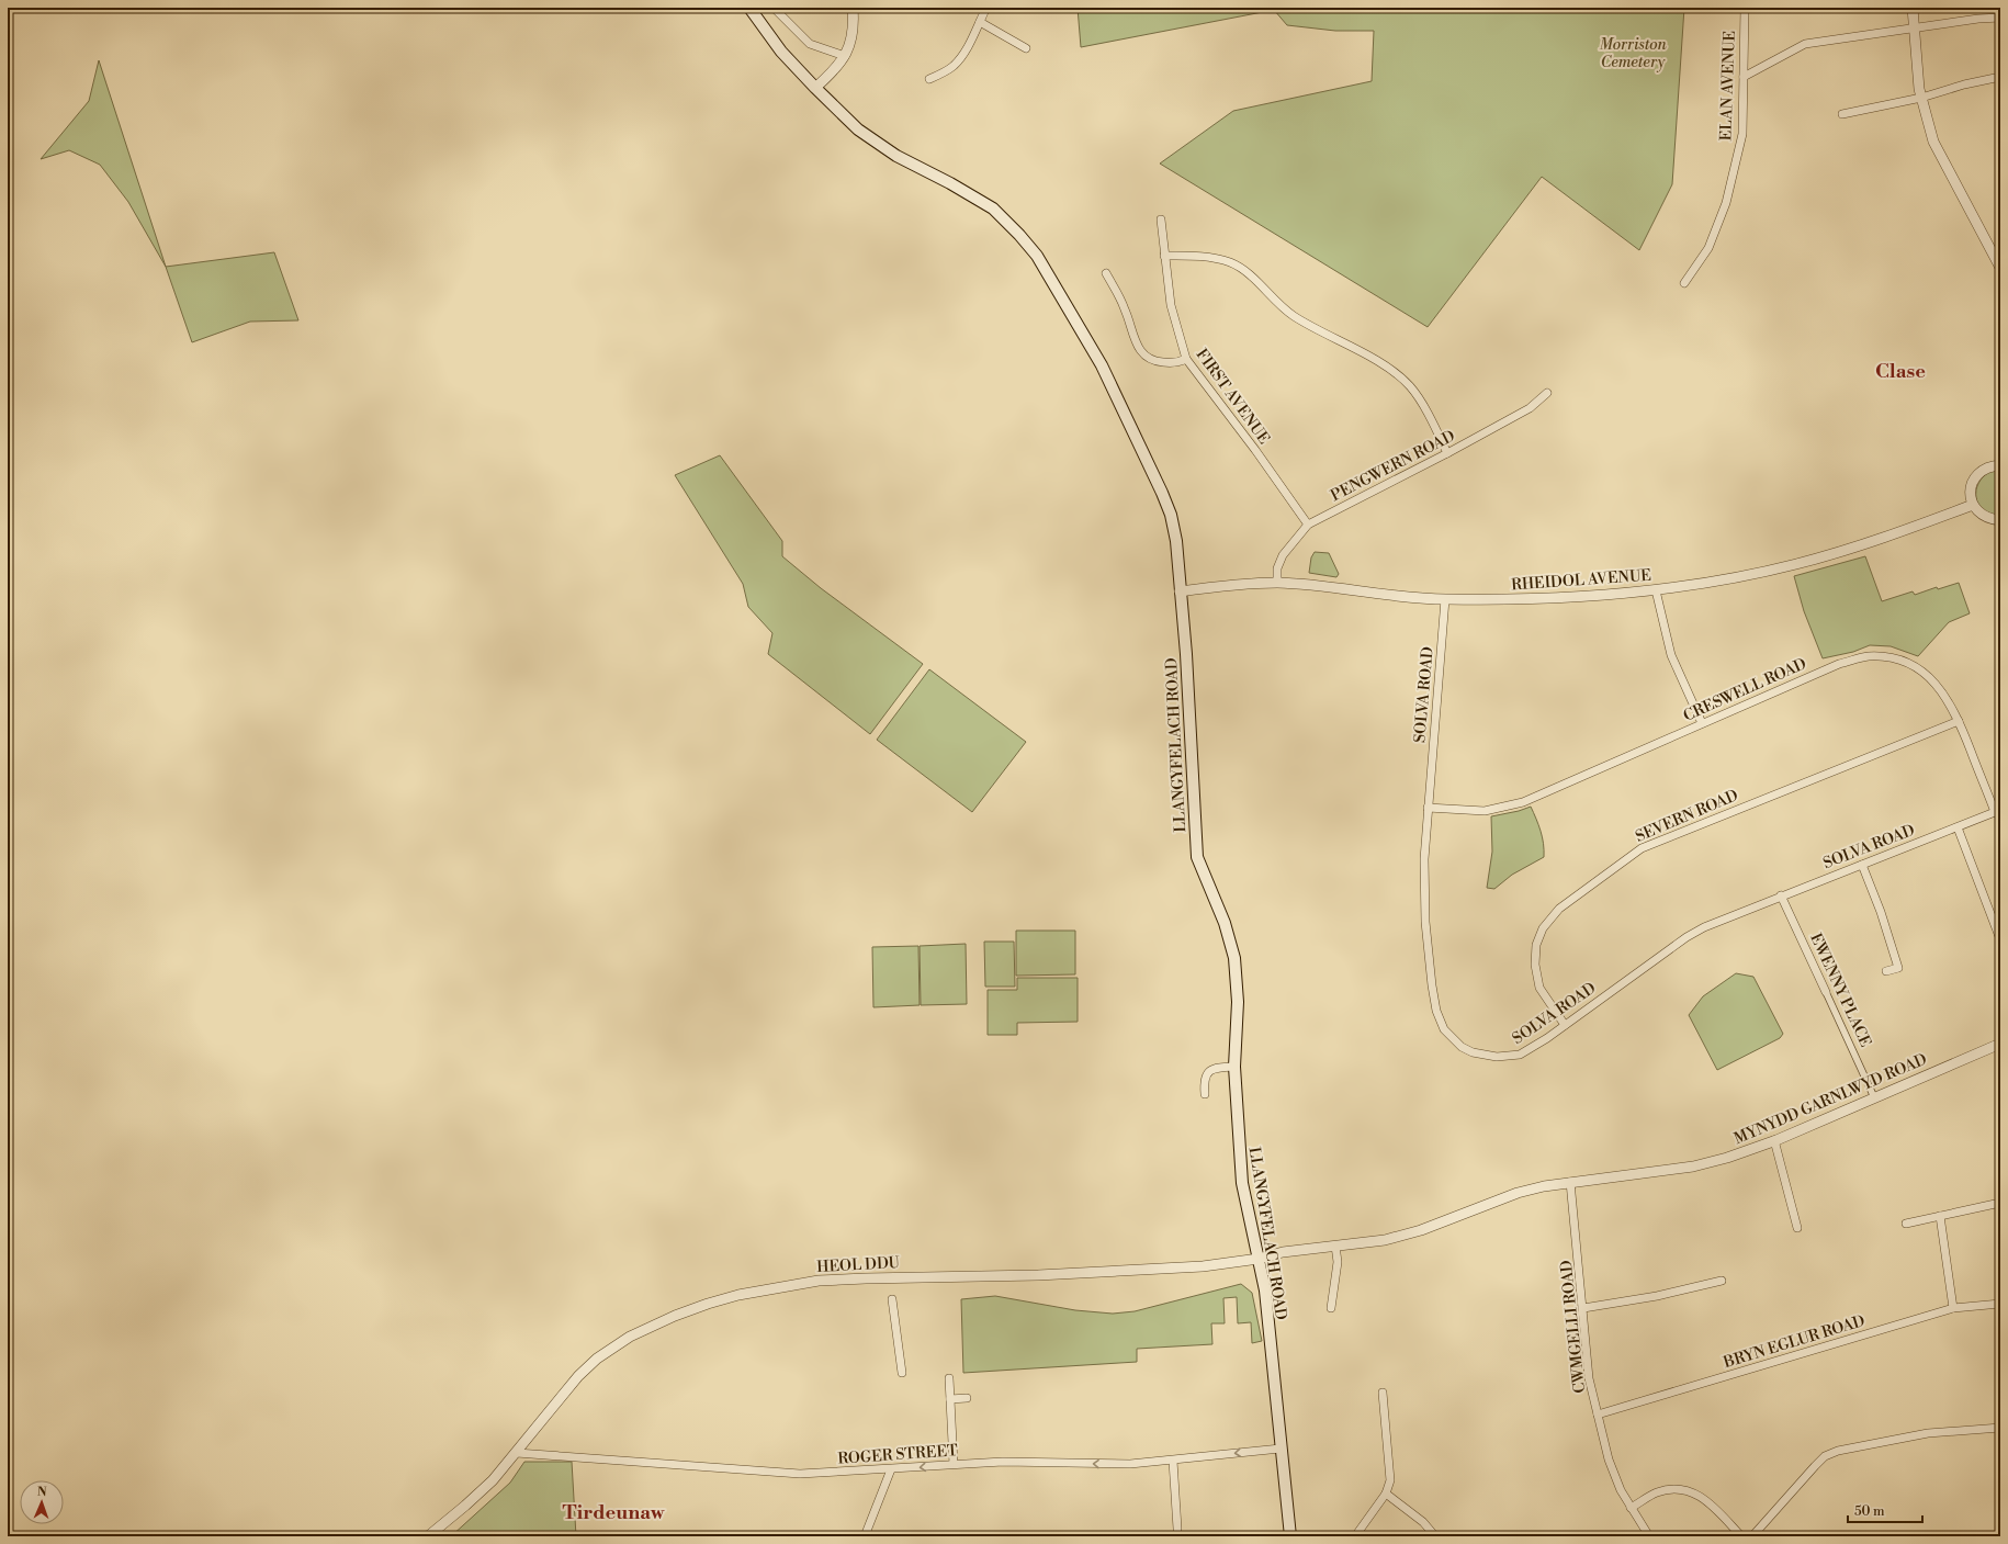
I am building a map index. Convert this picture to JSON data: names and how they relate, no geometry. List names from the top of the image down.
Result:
{
  "streets": {
    "main road": ["LLANGYFELACH ROAD"],
    "street": [
      "ELAN AVENUE",
      "FIRST AVENUE",
      "PENGWERN ROAD",
      "RHEIDOL AVENUE",
      "CRESWELL ROAD",
      "SOLVA ROAD",
      "SEVERN ROAD",
      "EWENNY PLACE",
      "MYNYDD GARNLWYD ROAD",
      "HEOL DDU",
      "CWMGELLI ROAD",
      "BRYN EGLUR ROAD",
      "ROGER STREET"
    ]
  },
  "crossings": [
    ["FIRST AVENUE", "PENGWERN ROAD"],
    ["PENGWERN ROAD", "RHEIDOL AVENUE"],
    ["RHEIDOL AVENUE", "SOLVA ROAD"],
    ["RHEIDOL AVENUE", "LLANGYFELACH ROAD"],
    ["CRESWELL ROAD", "SOLVA ROAD"],
    ["CRESWELL ROAD", "SEVERN ROAD"],
    ["SOLVA ROAD", "SEVERN ROAD"],
    ["SOLVA ROAD", "EWENNY PLACE"],
    ["LLANGYFELACH ROAD", "MYNYDD GARNLWYD ROAD"],
    ["LLANGYFELACH ROAD", "HEOL DDU"],
    ["LLANGYFELACH ROAD", "ROGER STREET"],
    ["EWENNY PLACE", "MYNYDD GARNLWYD ROAD"],
    ["MYNYDD GARNLWYD ROAD", "HEOL DDU"],
    ["MYNYDD GARNLWYD ROAD", "CWMGELLI ROAD"],
    ["HEOL DDU", "ROGER STREET"],
    ["CWMGELLI ROAD", "BRYN EGLUR ROAD"]
  ],
  "one_way": ["ROGER STREET"],
  "districts": ["Clase", "Tirdeunaw"],
  "parks": ["Morriston Cemetery"],
  "scale_bar": "50 m",
  "north": "top"
}
